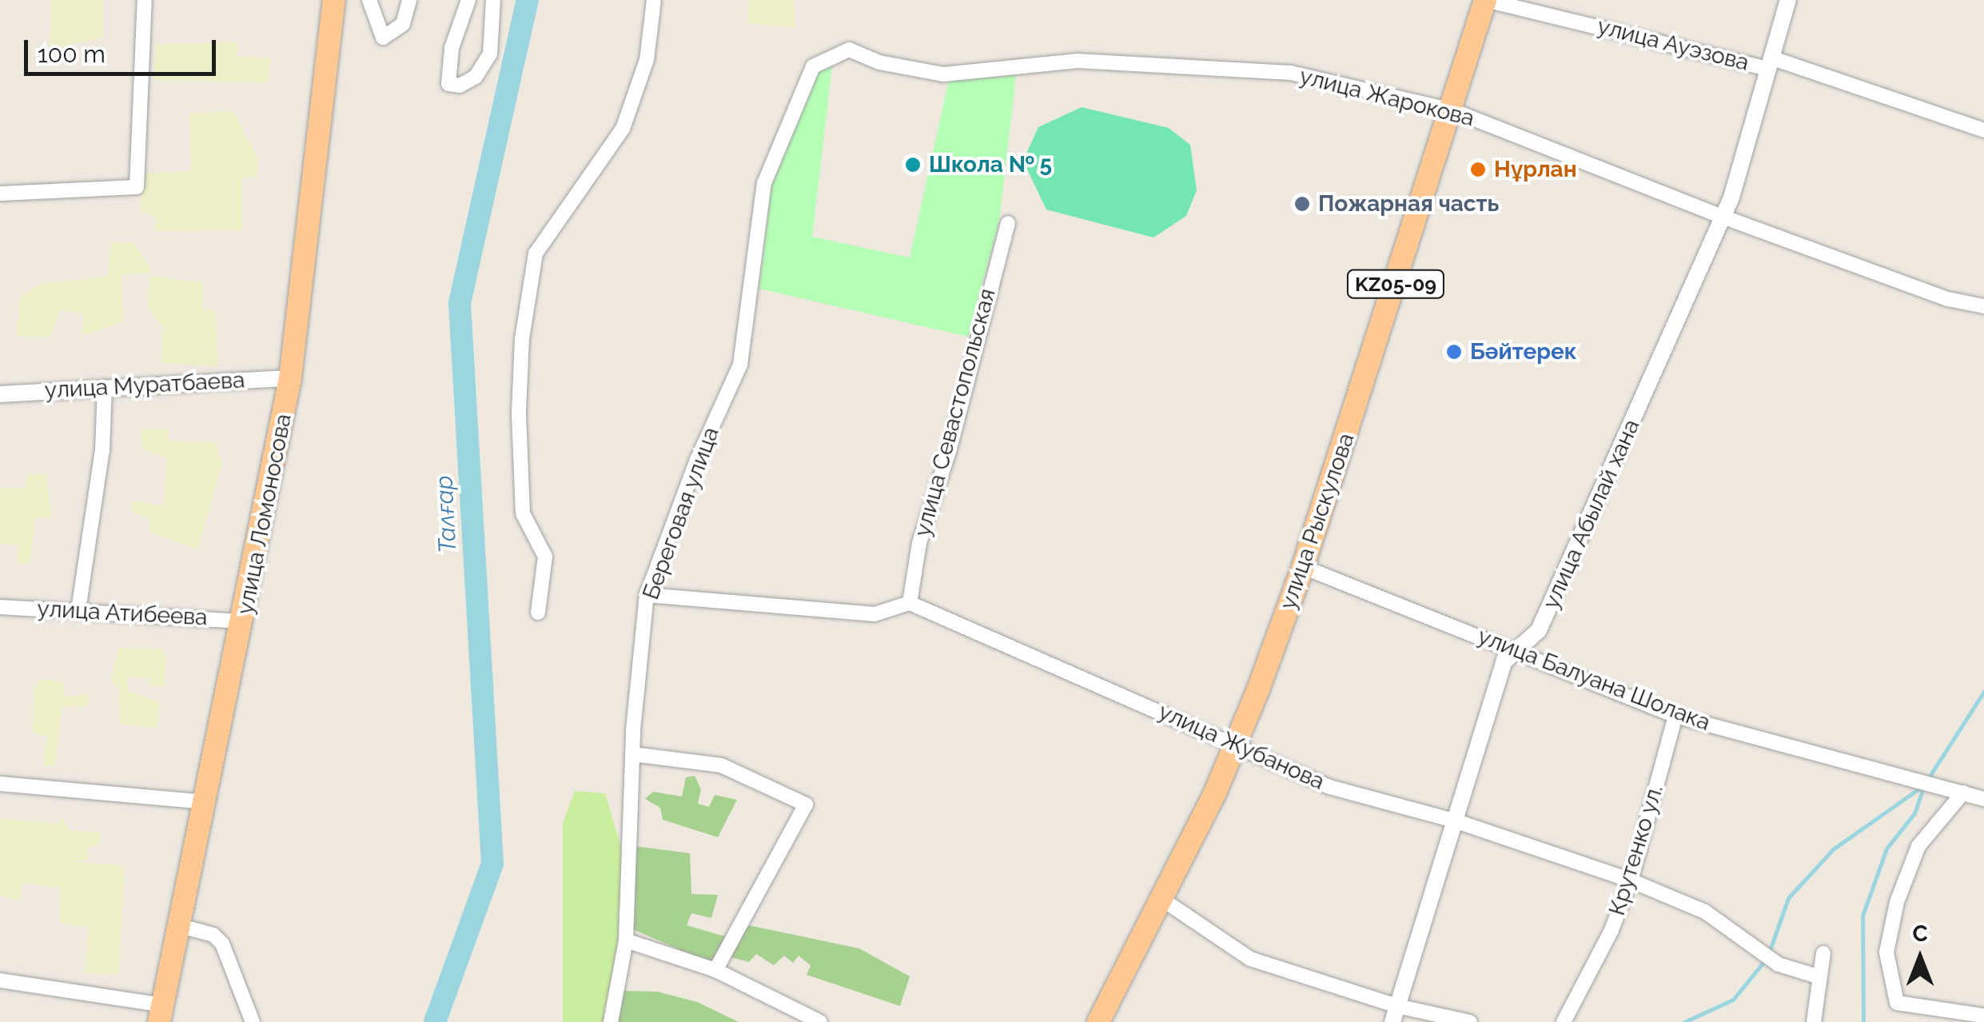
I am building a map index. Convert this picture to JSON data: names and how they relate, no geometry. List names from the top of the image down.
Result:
{
  "streets": {
    "main road": ["KZ05-09", "улица Ломоносова", "улица Рыскулова"],
    "street": [
      "улица Ауэзова",
      "улица Жарокова",
      "улица Муратбаева",
      "улица Севастопольская",
      "Береговая улица",
      "улица Абылай хана",
      "улица Атибеева",
      "улица Балуана Шолака",
      "улица Жубанова",
      "Крутенко ул."
    ]
  },
  "crossings": [
    ["улица Ауэзова", "улица Абылай хана"],
    ["улица Ауэзова", "улица Рыскулова"],
    ["улица Жарокова", "Береговая улица"],
    ["улица Жарокова", "улица Абылай хана"],
    ["улица Жарокова", "улица Рыскулова"],
    ["улица Муратбаева", "улица Ломоносова"],
    ["улица Севастопольская", "улица Жубанова"],
    ["улица Ломоносова", "улица Атибеева"],
    ["улица Абылай хана", "улица Балуана Шолака"],
    ["улица Абылай хана", "улица Жубанова"],
    ["улица Рыскулова", "улица Балуана Шолака"],
    ["улица Рыскулова", "улица Жубанова"],
    ["улица Балуана Шолака", "Крутенко ул."],
    ["улица Жубанова", "Крутенко ул."]
  ],
  "water": ["Талғар"],
  "places": [
    "Школа № 5",
    "Нұрлан",
    "Пожарная часть",
    "Бәйтерек"
  ],
  "scale_bar": "100 m",
  "north": "top"
}
